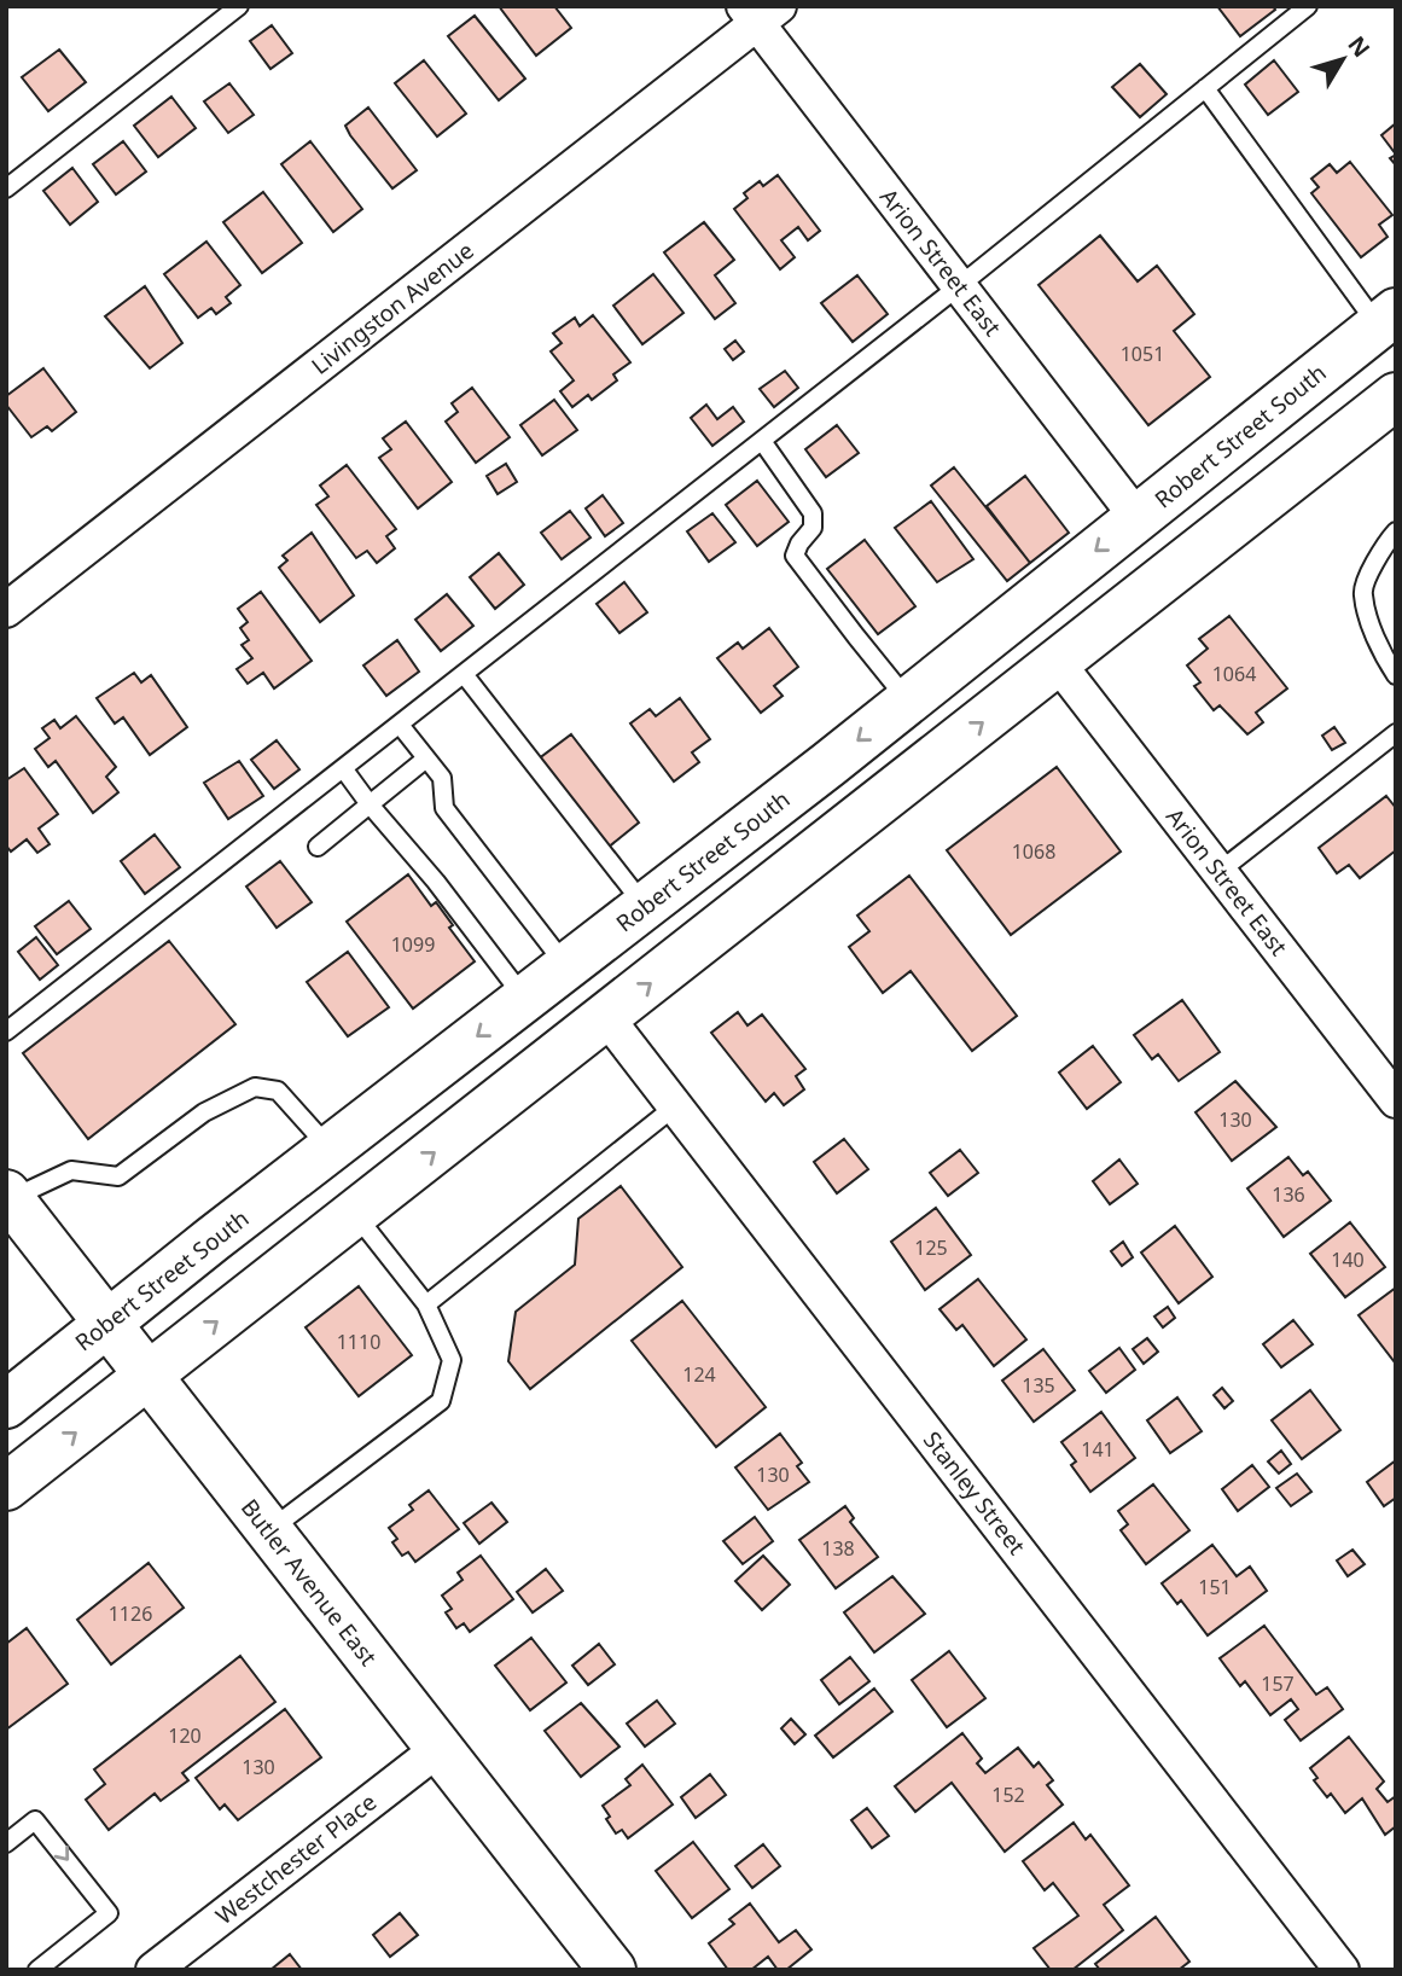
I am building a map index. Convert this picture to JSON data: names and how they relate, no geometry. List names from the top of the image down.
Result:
{
  "streets": {
    "main road": ["Robert Street South", "Butler Avenue East"],
    "street": [
      "Arion Street East",
      "Livingston Avenue",
      "Stanley Street",
      "Westchester Place"
    ]
  },
  "crossings": [
    ["Arion Street East", "Livingston Avenue"],
    ["Arion Street East", "Robert Street South"],
    ["Robert Street South", "Butler Avenue East"],
    ["Butler Avenue East", "Westchester Place"]
  ],
  "house_numbers": [
    "1051",
    "1064",
    "1068",
    "1099",
    "130",
    "136",
    "125",
    "140",
    "1110",
    "124",
    "135",
    "141",
    "130",
    "138",
    "151",
    "1126",
    "157",
    "120",
    "130",
    "152"
  ],
  "north": "top right"
}
